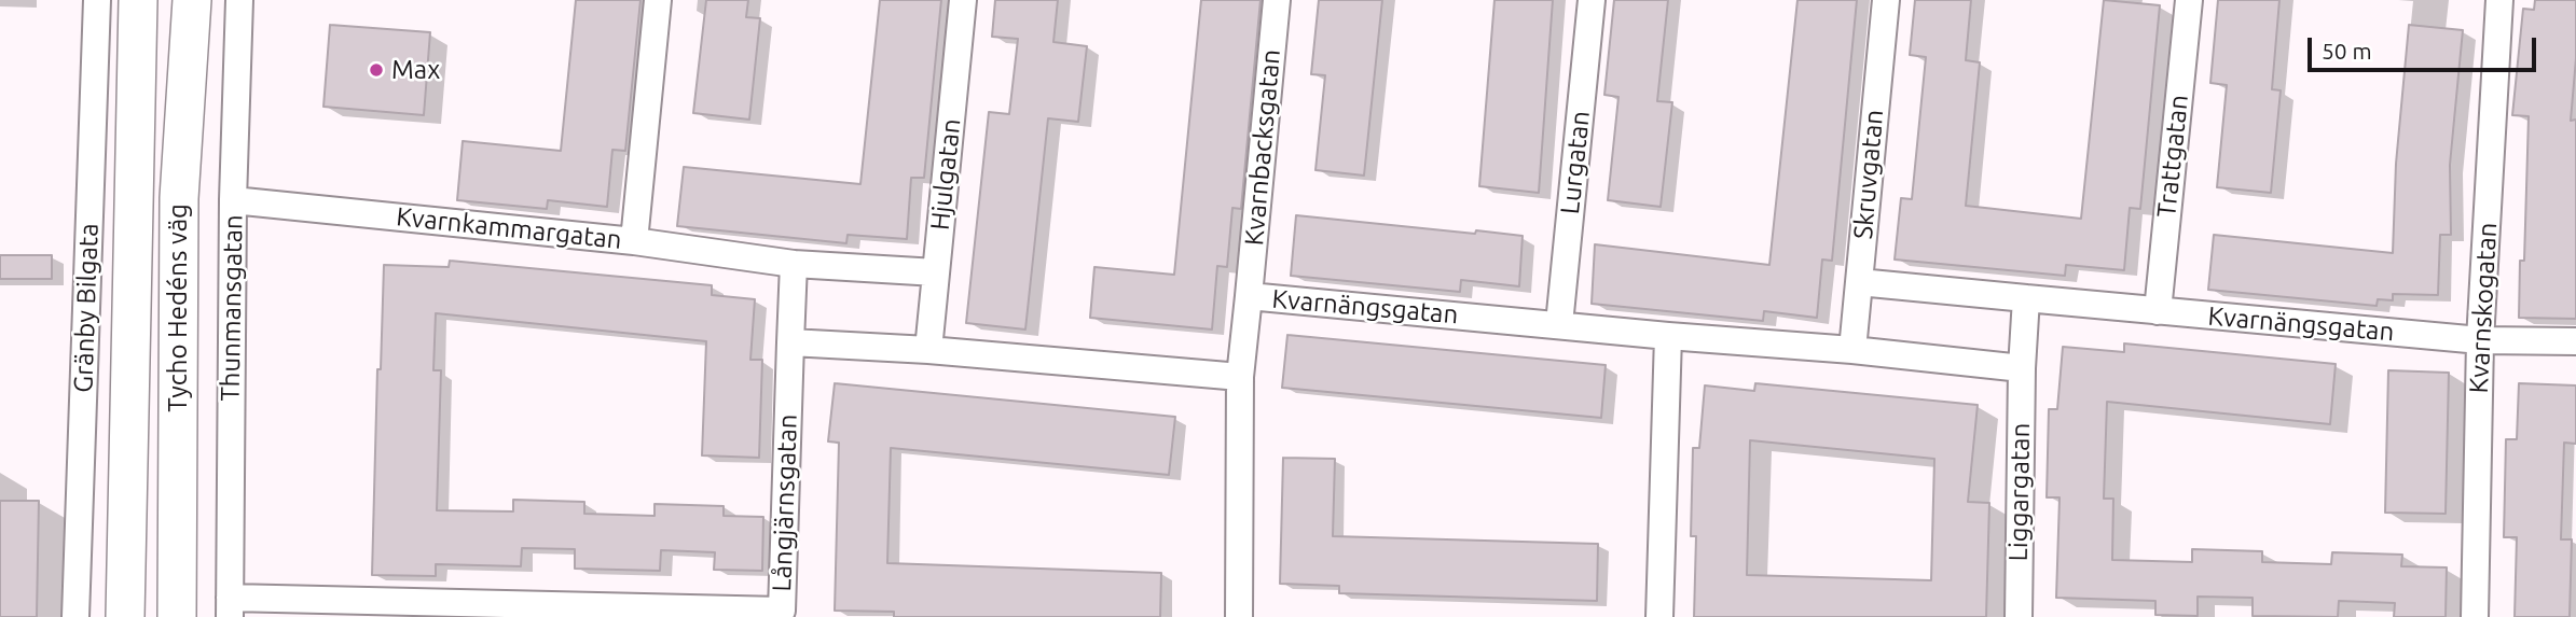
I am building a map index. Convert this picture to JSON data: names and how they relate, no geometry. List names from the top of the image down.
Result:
{
  "streets": {
    "main road": ["Tycho Hedéns väg"],
    "street": [
      "Kvarnbacksgatan",
      "Trattgatan",
      "Lurgatan",
      "Hjulgatan",
      "Skruvgatan",
      "Kvarnkammargatan",
      "Kvarnängsgatan",
      "Gränby Bilgata",
      "Thunmansgatan",
      "Kvarnskogatan",
      "Liggargatan",
      "Långjärnsgatan"
    ]
  },
  "crossings": [
    ["Kvarnbacksgatan", "Kvarnängsgatan"],
    ["Trattgatan", "Kvarnängsgatan"],
    ["Lurgatan", "Kvarnängsgatan"],
    ["Skruvgatan", "Kvarnängsgatan"],
    ["Kvarnkammargatan", "Thunmansgatan"],
    ["Kvarnängsgatan", "Kvarnskogatan"],
    ["Kvarnängsgatan", "Liggargatan"],
    ["Thunmansgatan", "Långjärnsgatan"]
  ],
  "places": ["Max"],
  "scale_bar": "50 m"
}
